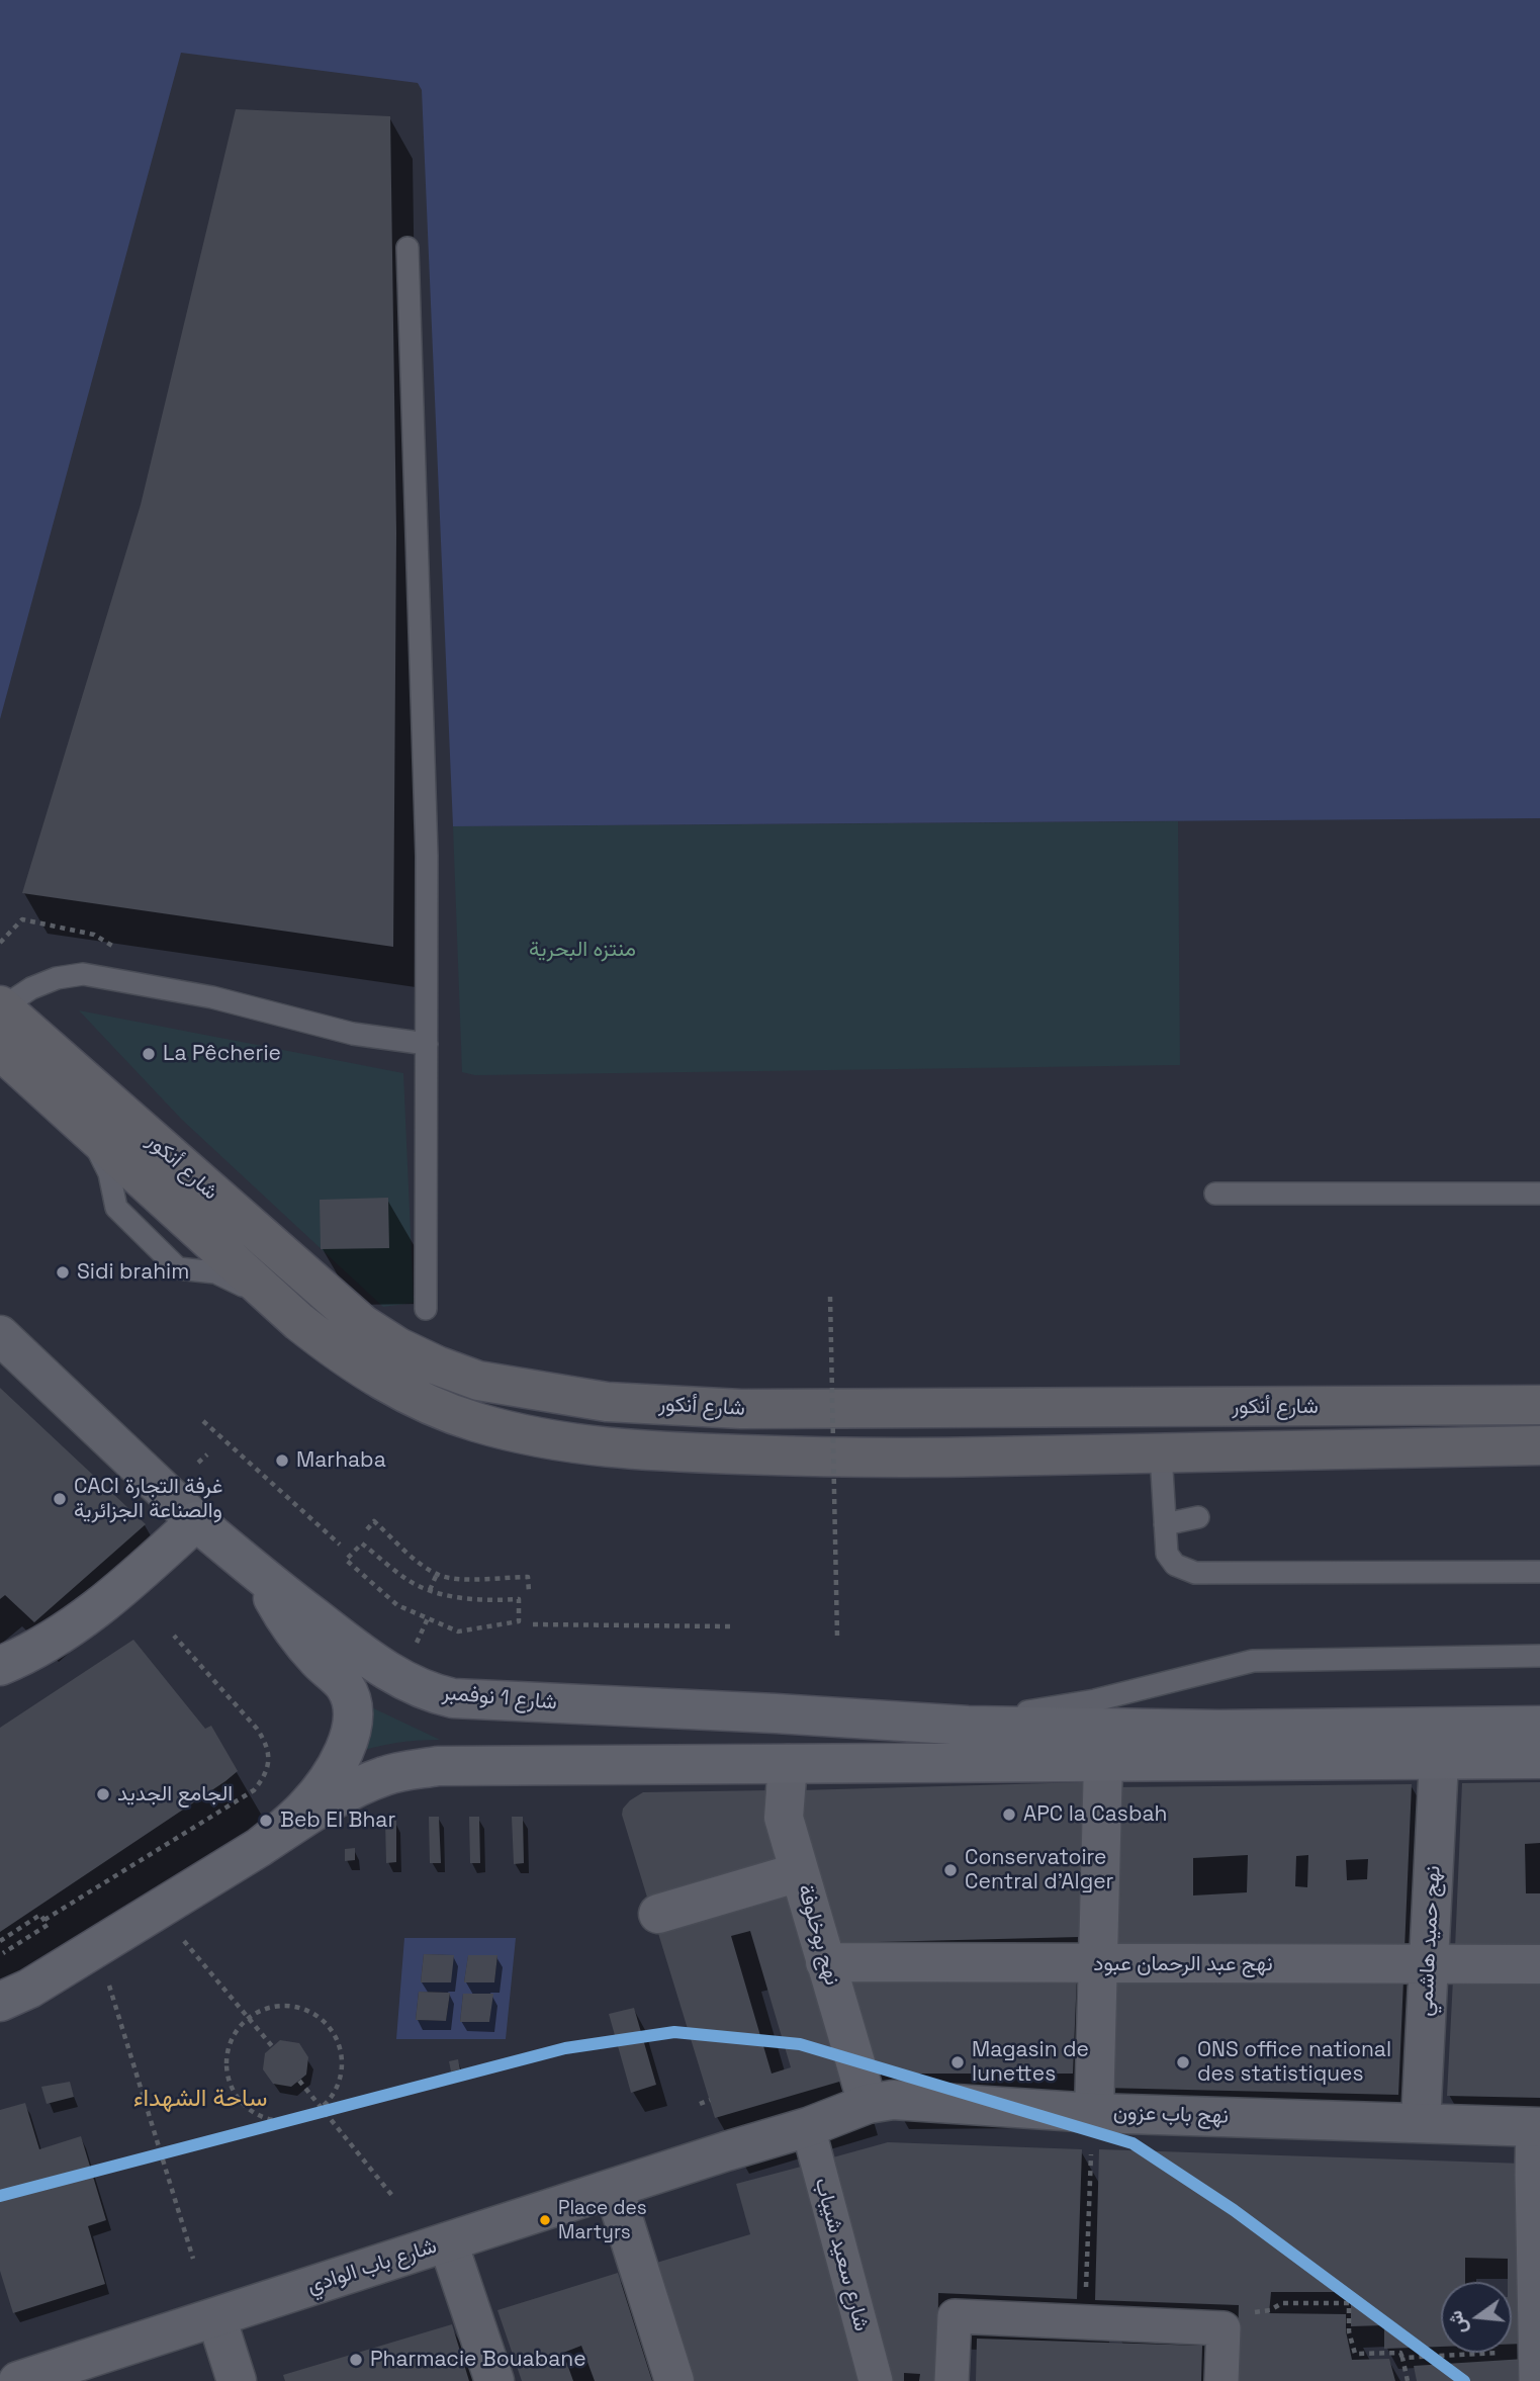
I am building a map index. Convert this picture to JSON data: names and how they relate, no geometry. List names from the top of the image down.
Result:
{
  "streets": {
    "highway": ["شارع أنكور"],
    "main road": ["شارع 1 نوفمبر"],
    "street": [
      "نهج بوخلوفة",
      "نهج حميد هاشمي",
      "نهج عبد الرحمان عبود",
      "نهج باب عزون",
      "شارع سعيد شيباب",
      "شارع باب الوادي"
    ]
  },
  "crossings": [
    ["نهج بوخلوفة", "نهج عبد الرحمان عبود"],
    ["نهج بوخلوفة", "نهج باب عزون"],
    ["نهج حميد هاشمي", "نهج عبد الرحمان عبود"],
    ["نهج حميد هاشمي", "نهج باب عزون"],
    ["نهج باب عزون", "شارع سعيد شيباب"],
    ["نهج باب عزون", "شارع باب الوادي"]
  ],
  "districts": ["ساحة الشهداء"],
  "parks": ["منتزه البحرية"],
  "places": [
    "La Pêcherie",
    "Sidi brahim",
    "Marhaba",
    "CACI غرفة التجارة والصناعة الجزائرية",
    "الجامع الجديد",
    "APC la Casbah",
    "Beb El Bhar",
    "Conservatoire Central d'Alger",
    "Magasin de lunettes",
    "ONS office national des statistiques",
    "Place des Martyrs",
    "Pharmacie Bouabane"
  ],
  "north": "left"
}
